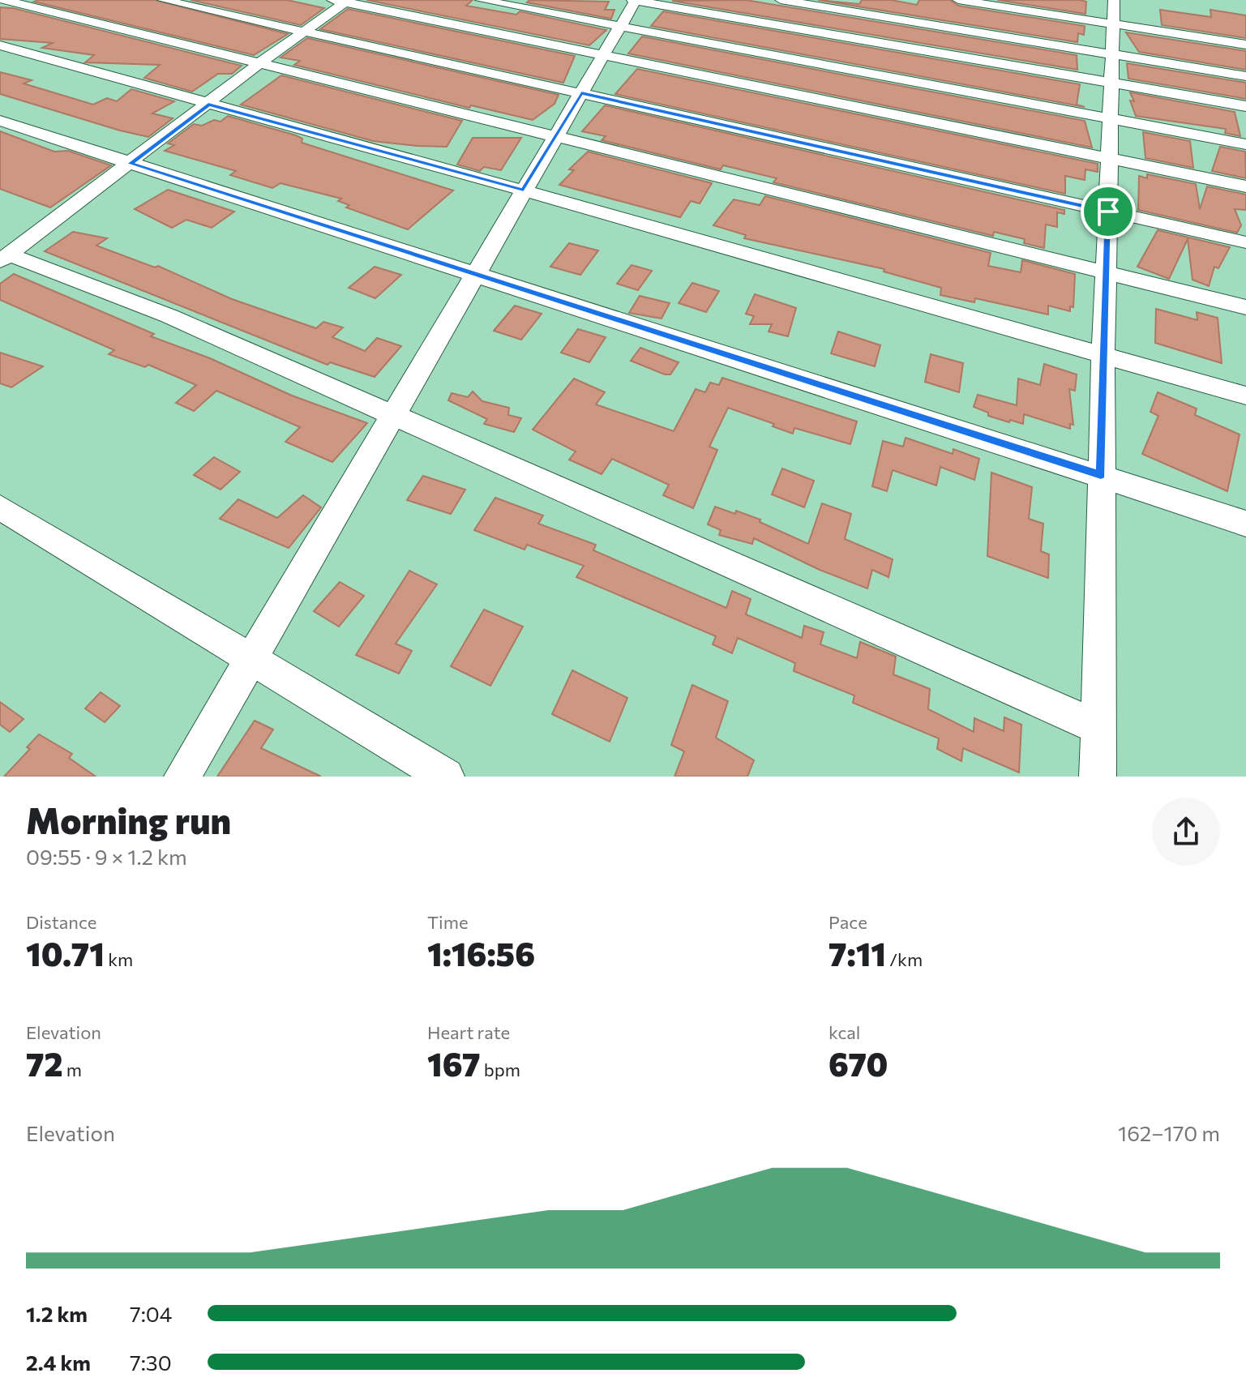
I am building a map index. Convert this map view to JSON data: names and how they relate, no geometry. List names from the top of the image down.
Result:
{
  "page": {
    "heading": ["Morning run", "09:55 · 9 × 1.2 km"],
    "stats": [
      ["Distance", "10.71 km"],
      ["Time", "1:16:56"],
      ["Pace", "7:11 /km"],
      ["Elevation", "72 m"],
      ["Heart rate", "167 bpm"],
      ["kcal", "670"]
    ],
    "chart": ["Elevation", "162–170 m"],
    "list": [
      {
        "name": "1.2 km",
        "note": "7:04"
      },
      {
        "name": "2.4 km",
        "note": "7:30"
      }
    ]
  }
}
